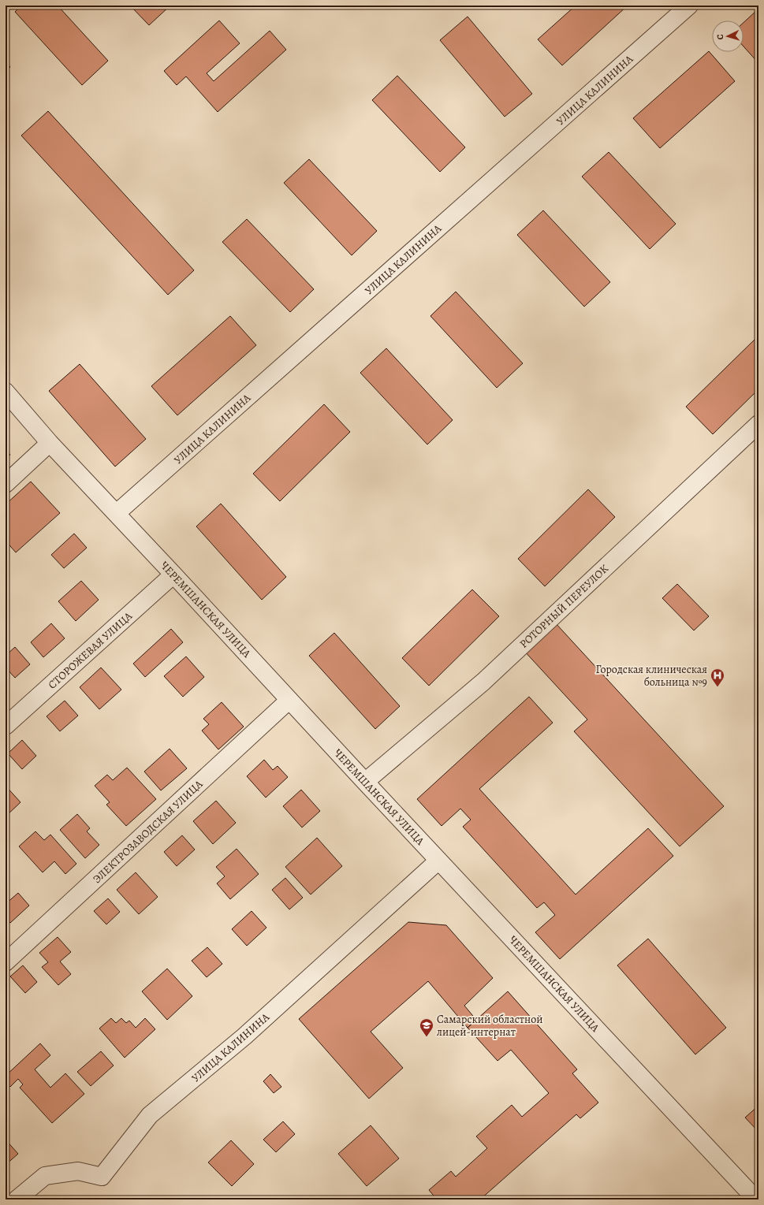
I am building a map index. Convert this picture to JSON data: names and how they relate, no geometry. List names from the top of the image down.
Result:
{
  "streets": {
    "street": [
      "УЛИЦА КАЛИНИНА",
      "РОТОРНЫЙ ПЕРЕУЛОК",
      "ЧЕРЕМШАНСКАЯ УЛИЦА",
      "СТОРОЖЕВАЯ УЛИЦА",
      "ЭЛЕКТРОЗАВОДСКАЯ УЛИЦА"
    ]
  },
  "crossings": [
    ["УЛИЦА КАЛИНИНА", "ЧЕРЕМШАНСКАЯ УЛИЦА"],
    ["РОТОРНЫЙ ПЕРЕУЛОК", "ЧЕРЕМШАНСКАЯ УЛИЦА"],
    ["ЧЕРЕМШАНСКАЯ УЛИЦА", "СТОРОЖЕВАЯ УЛИЦА"],
    ["ЧЕРЕМШАНСКАЯ УЛИЦА", "ЭЛЕКТРОЗАВОДСКАЯ УЛИЦА"]
  ],
  "places": {
    "hospital": ["Городская клиническая больница №9"],
    "school or university": ["Самарский областной лицей-интернат"]
  },
  "north": "left"
}
